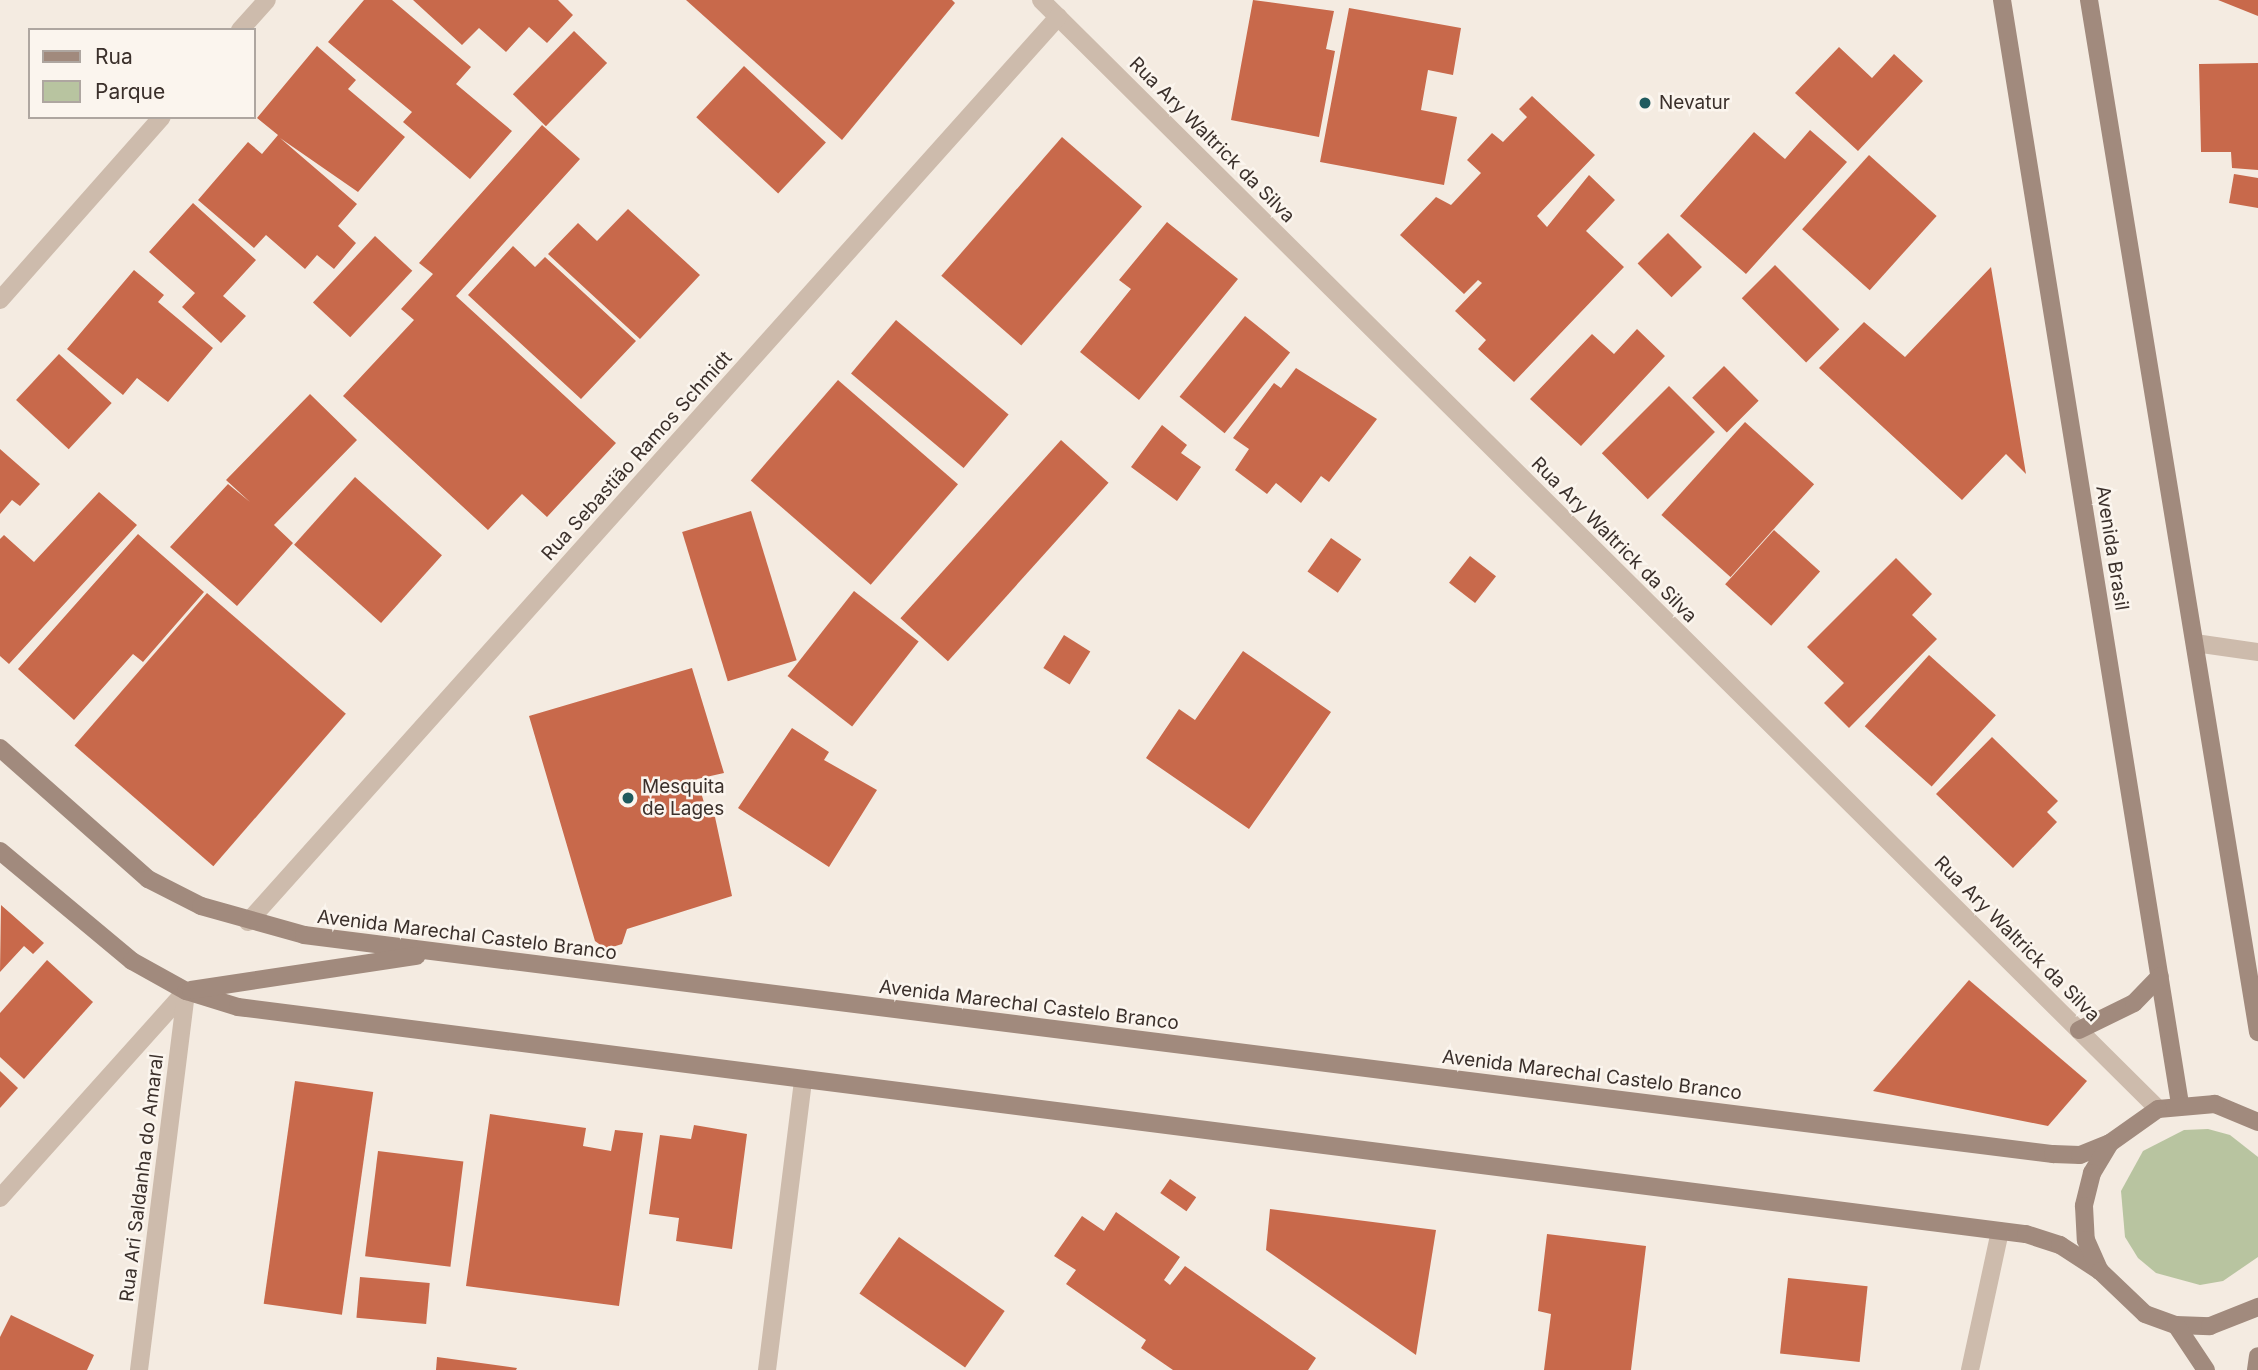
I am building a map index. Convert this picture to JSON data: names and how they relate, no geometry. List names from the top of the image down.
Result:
{
  "streets": {
    "main road": ["Avenida Brasil", "Avenida Marechal Castelo Branco"],
    "street": ["Rua Ary Waltrick da Silva", "Rua Sebastião Ramos Schmidt", "Rua Ari Saldanha do Amaral"]
  },
  "crossings": [
    ["Rua Ary Waltrick da Silva", "Rua Sebastião Ramos Schmidt"],
    ["Rua Sebastião Ramos Schmidt", "Avenida Marechal Castelo Branco"]
  ],
  "places": ["Nevatur", "Mesquita de Lages"],
  "legend": ["Rua", "Parque"]
}
